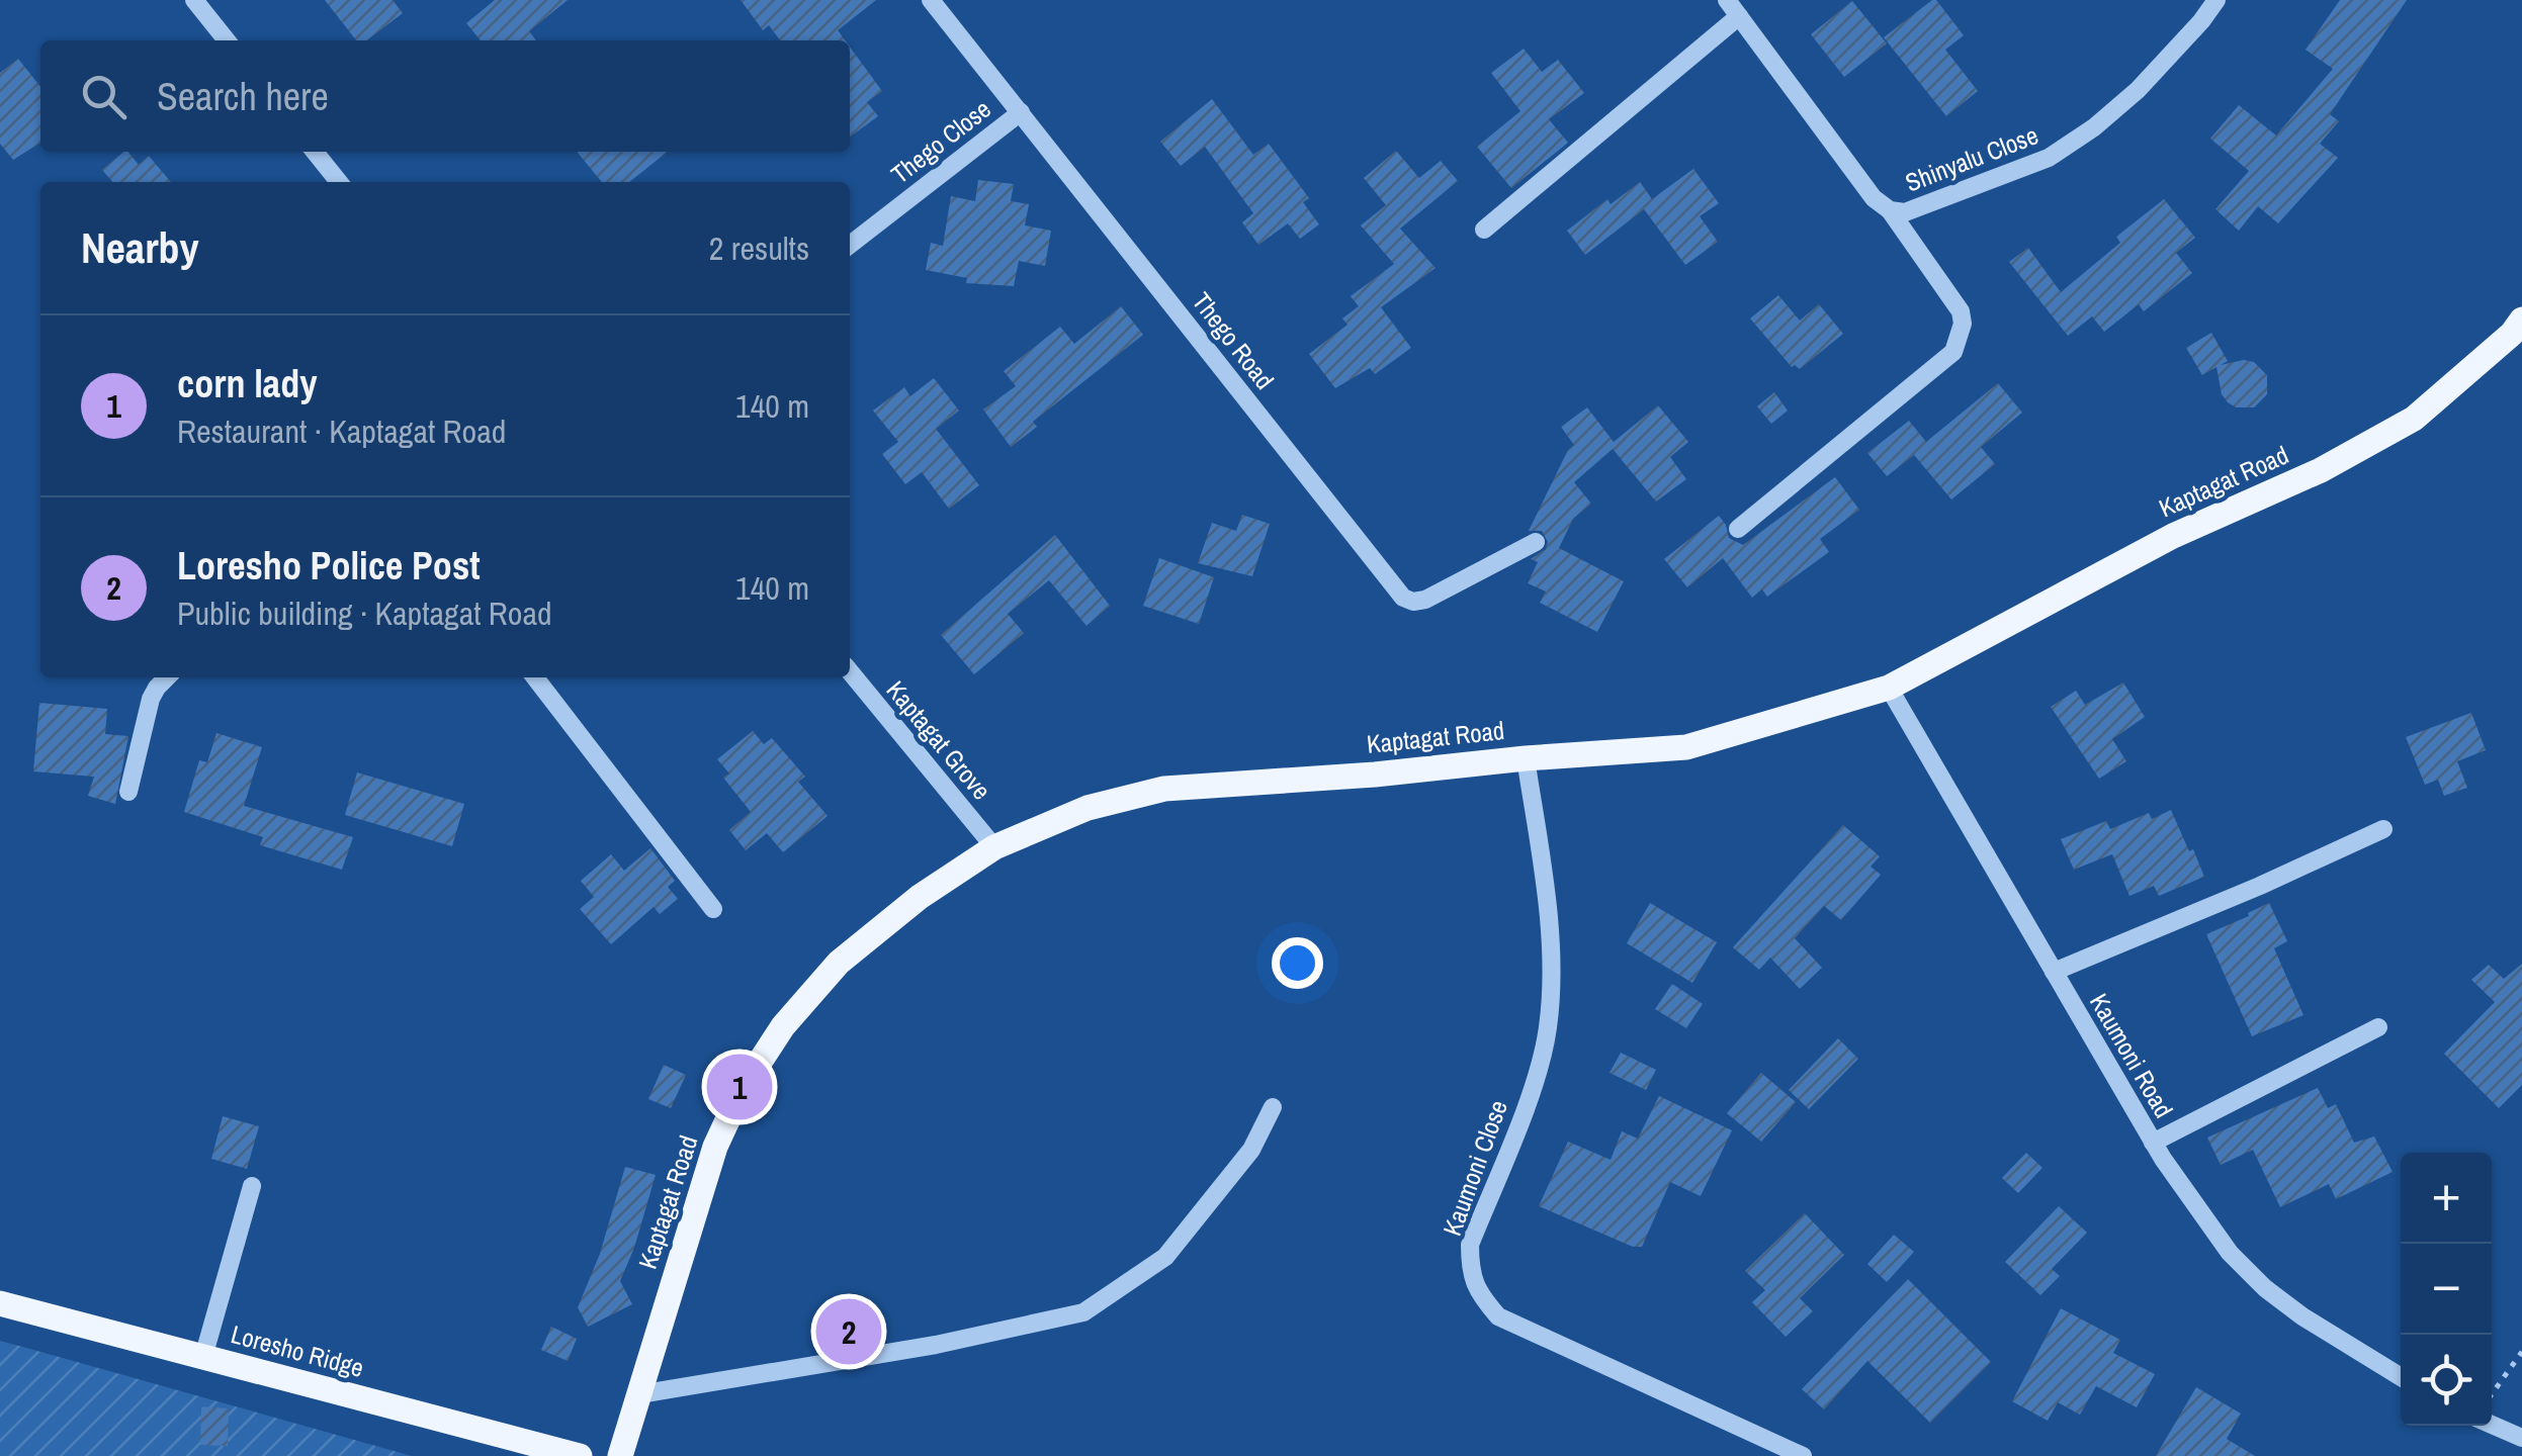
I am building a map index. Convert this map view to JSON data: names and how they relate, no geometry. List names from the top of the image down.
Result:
{
  "streets": {
    "main road": ["Kaptagat Road", "Loresho Ridge"],
    "street": [
      "Thego Close",
      "Shinyalu Close",
      "Thego Road",
      "Kaptagat Grove",
      "Kaumoni Road",
      "Kaumoni Close"
    ]
  },
  "crossings": [
    ["Thego Close", "Thego Road"],
    ["Kaptagat Road", "Kaptagat Grove"],
    ["Kaptagat Road", "Kaumoni Road"],
    ["Kaptagat Road", "Kaumoni Close"]
  ],
  "page": {
    "search": "Search here",
    "heading": ["Nearby", "2 results"],
    "list": [
      {
        "mark": "1",
        "name": "corn lady",
        "note": "Restaurant · Kaptagat Road",
        "value": "140 m"
      },
      {
        "mark": "2",
        "name": "Loresho Police Post",
        "note": "Public building · Kaptagat Road",
        "value": "140 m"
      }
    ],
    "pins": ["1", "2"],
    "map_buttons": ["+", "−"]
  }
}
